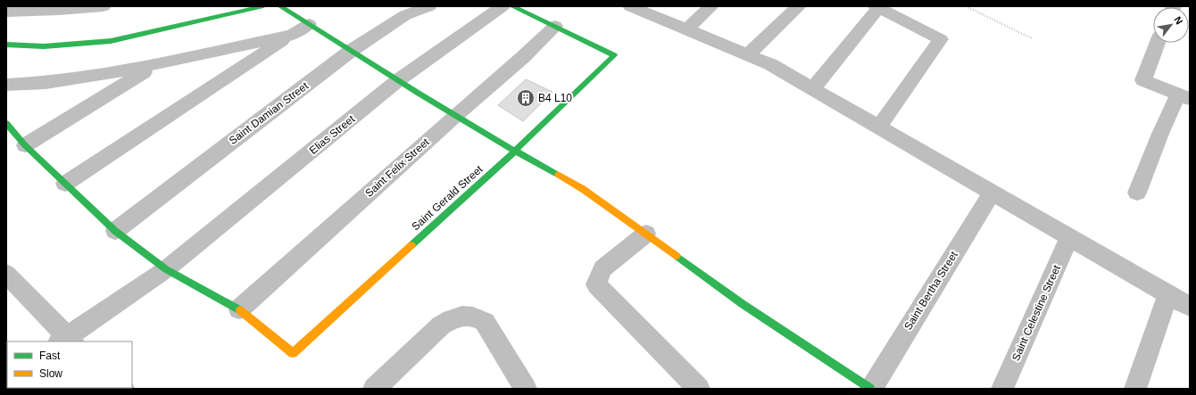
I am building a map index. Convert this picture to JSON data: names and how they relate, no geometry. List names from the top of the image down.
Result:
{
  "streets": {
    "street": [
      "Saint Damian Street",
      "Elias Street",
      "Saint Felix Street",
      "Saint Gerald Street",
      "Saint Bertha Street",
      "Saint Celestine Street"
    ]
  },
  "crossings": [
    ["Saint Felix Street", "Saint Gerald Street"]
  ],
  "places": {
    "building": ["B4 L10"]
  },
  "legend": ["Fast", "Slow"],
  "north": "top right"
}
